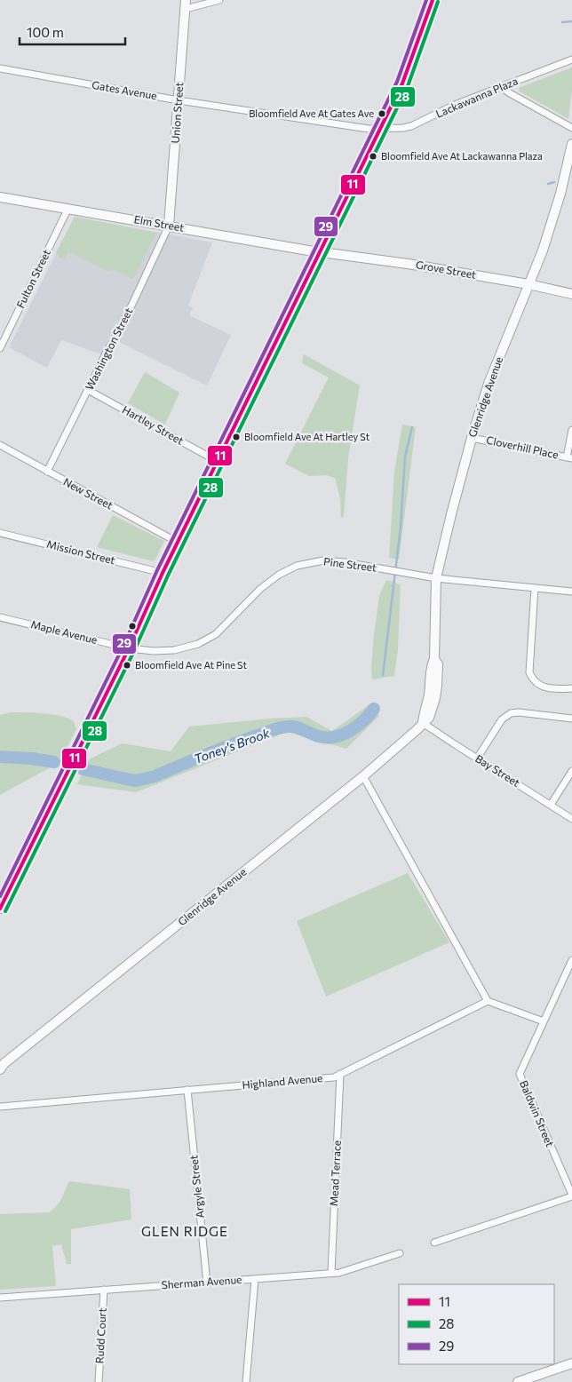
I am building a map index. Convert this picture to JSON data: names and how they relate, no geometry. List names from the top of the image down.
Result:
{
  "streets": {
    "street": [
      "Gates Avenue",
      "Lackawanna Plaza",
      "Union Street",
      "Elm Street",
      "Grove Street",
      "Fulton Street",
      "Washington Street",
      "Glenridge Avenue",
      "Hartley Street",
      "Cloverhill Place",
      "New Street",
      "Mission Street",
      "Pine Street",
      "Maple Avenue",
      "Bay Street",
      "Highland Avenue",
      "Baldwin Street",
      "Mead Terrace",
      "Argyle Street",
      "Sherman Avenue",
      "Rudd Court"
    ]
  },
  "crossings": [
    ["Gates Avenue", "Lackawanna Plaza"],
    ["Gates Avenue", "Union Street"],
    ["Union Street", "Elm Street"],
    ["Union Street", "Washington Street"],
    ["Elm Street", "Grove Street"],
    ["Elm Street", "Fulton Street"],
    ["Elm Street", "Washington Street"],
    ["Grove Street", "Glenridge Avenue"],
    ["Washington Street", "Hartley Street"],
    ["Washington Street", "New Street"],
    ["Glenridge Avenue", "Cloverhill Place"],
    ["Glenridge Avenue", "Pine Street"],
    ["Glenridge Avenue", "Bay Street"],
    ["Pine Street", "Maple Avenue"],
    ["Highland Avenue", "Mead Terrace"],
    ["Highland Avenue", "Argyle Street"],
    ["Mead Terrace", "Sherman Avenue"],
    ["Argyle Street", "Sherman Avenue"],
    ["Sherman Avenue", "Rudd Court"]
  ],
  "districts": ["GLEN RIDGE"],
  "water": ["Toney's Brook"],
  "places": [
    "Bloomfield Ave At Gates Ave",
    "Bloomfield Ave At Lackawanna Plaza",
    "Bloomfield Ave At Hartley St",
    "Bloomfield Ave At Pine St"
  ],
  "lines": ["transit line 11", "transit line 29", "transit line 28"],
  "legend": ["11", "28", "29"],
  "scale_bar": "100 m"
}
